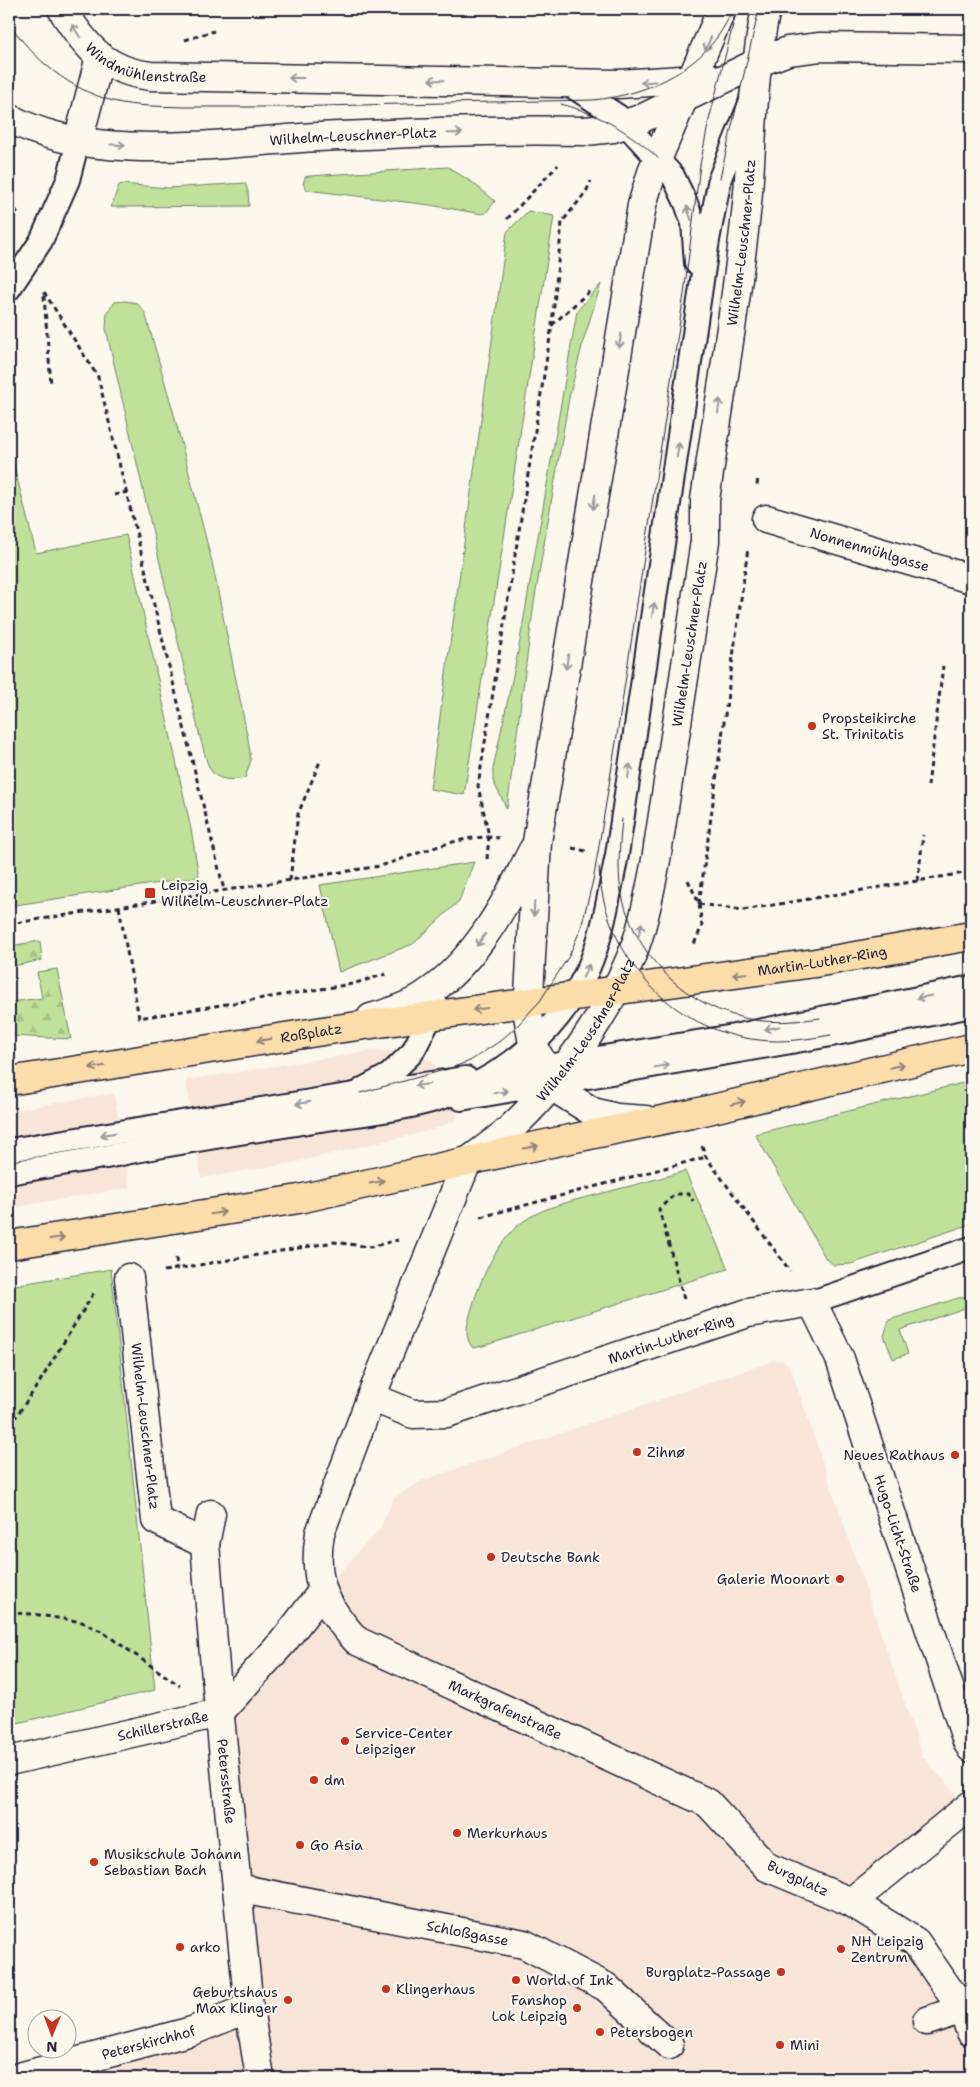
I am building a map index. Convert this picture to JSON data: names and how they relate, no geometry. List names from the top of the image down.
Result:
{
  "streets": {
    "main road": ["Martin-Luther-Ring", "Roßplatz"],
    "street": [
      "Windmühlenstraße",
      "Wilhelm-Leuschner-Platz",
      "Nonnenmühlgasse",
      "Hugo-Licht-Straße",
      "Markgrafenstraße",
      "Schillerstraße",
      "Petersstraße",
      "Burgplatz",
      "Schloßgasse",
      "Peterskirchhof"
    ]
  },
  "crossings": [
    ["Windmühlenstraße", "Wilhelm-Leuschner-Platz"],
    ["Wilhelm-Leuschner-Platz", "Martin-Luther-Ring"],
    ["Wilhelm-Leuschner-Platz", "Roßplatz"],
    ["Wilhelm-Leuschner-Platz", "Petersstraße"],
    ["Martin-Luther-Ring", "Roßplatz"],
    ["Martin-Luther-Ring", "Hugo-Licht-Straße"],
    ["Markgrafenstraße", "Schillerstraße"],
    ["Markgrafenstraße", "Burgplatz"],
    ["Schillerstraße", "Petersstraße"],
    ["Petersstraße", "Schloßgasse"],
    ["Petersstraße", "Peterskirchhof"]
  ],
  "places": {
    "other": [
      "Propsteikirche St. Trinitatis",
      "Zihnø",
      "Neues Rathaus",
      "Deutsche Bank",
      "Galerie Moonart",
      "Service-Center Leipziger",
      "dm",
      "Merkurhaus",
      "Go Asia",
      "Musikschule Johann Sebastian Bach",
      "arko",
      "NH Leipzig Zentrum",
      "Burgplatz-Passage",
      "World of Ink",
      "Klingerhaus",
      "Geburtshaus Max Klinger",
      "Fanshop Lok Leipzig",
      "Petersbogen",
      "Mini"
    ],
    "transit": ["Leipzig Wilhelm-Leuschner-Platz"]
  },
  "north": "bottom"
}
